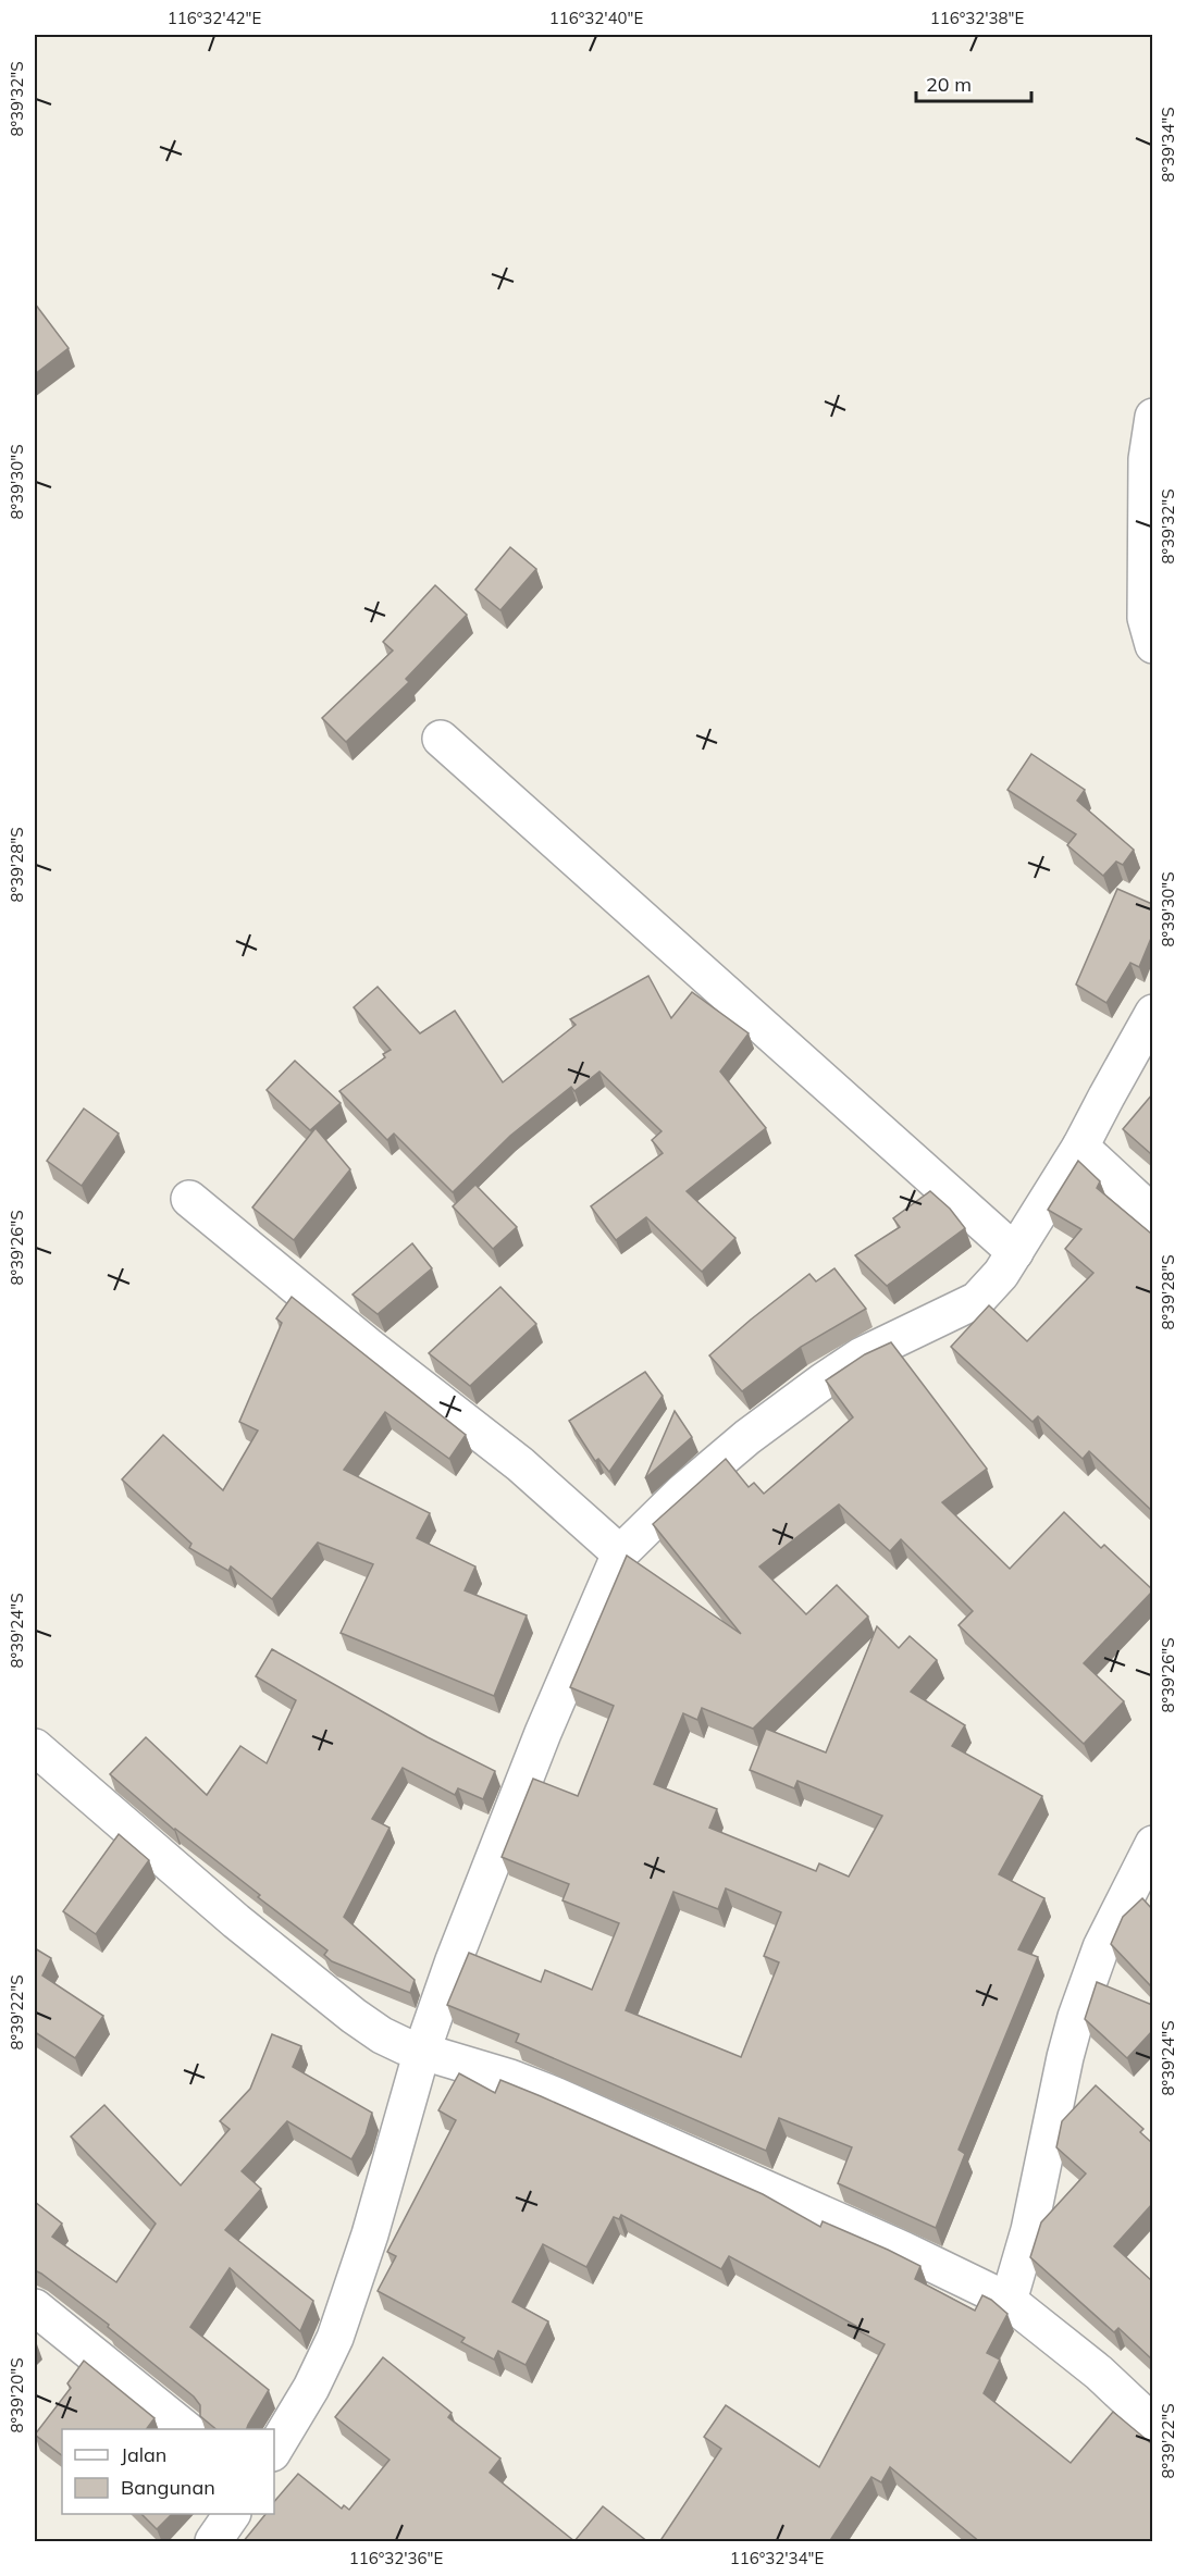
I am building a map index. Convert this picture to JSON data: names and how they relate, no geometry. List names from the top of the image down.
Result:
{
  "legend": ["Jalan", "Bangunan"],
  "scale_bar": "20 m",
  "coordinates": [
    "116°32'42\"E",
    "116°32'40\"E",
    "116°32'38\"E",
    "8°39'32\"S",
    "8°39'34\"S",
    "8°39'30\"S",
    "8°39'28\"S",
    "8°39'26\"S",
    "8°39'24\"S",
    "8°39'22\"S",
    "8°39'20\"S",
    "116°32'36\"E",
    "116°32'34\"E"
  ]
}
